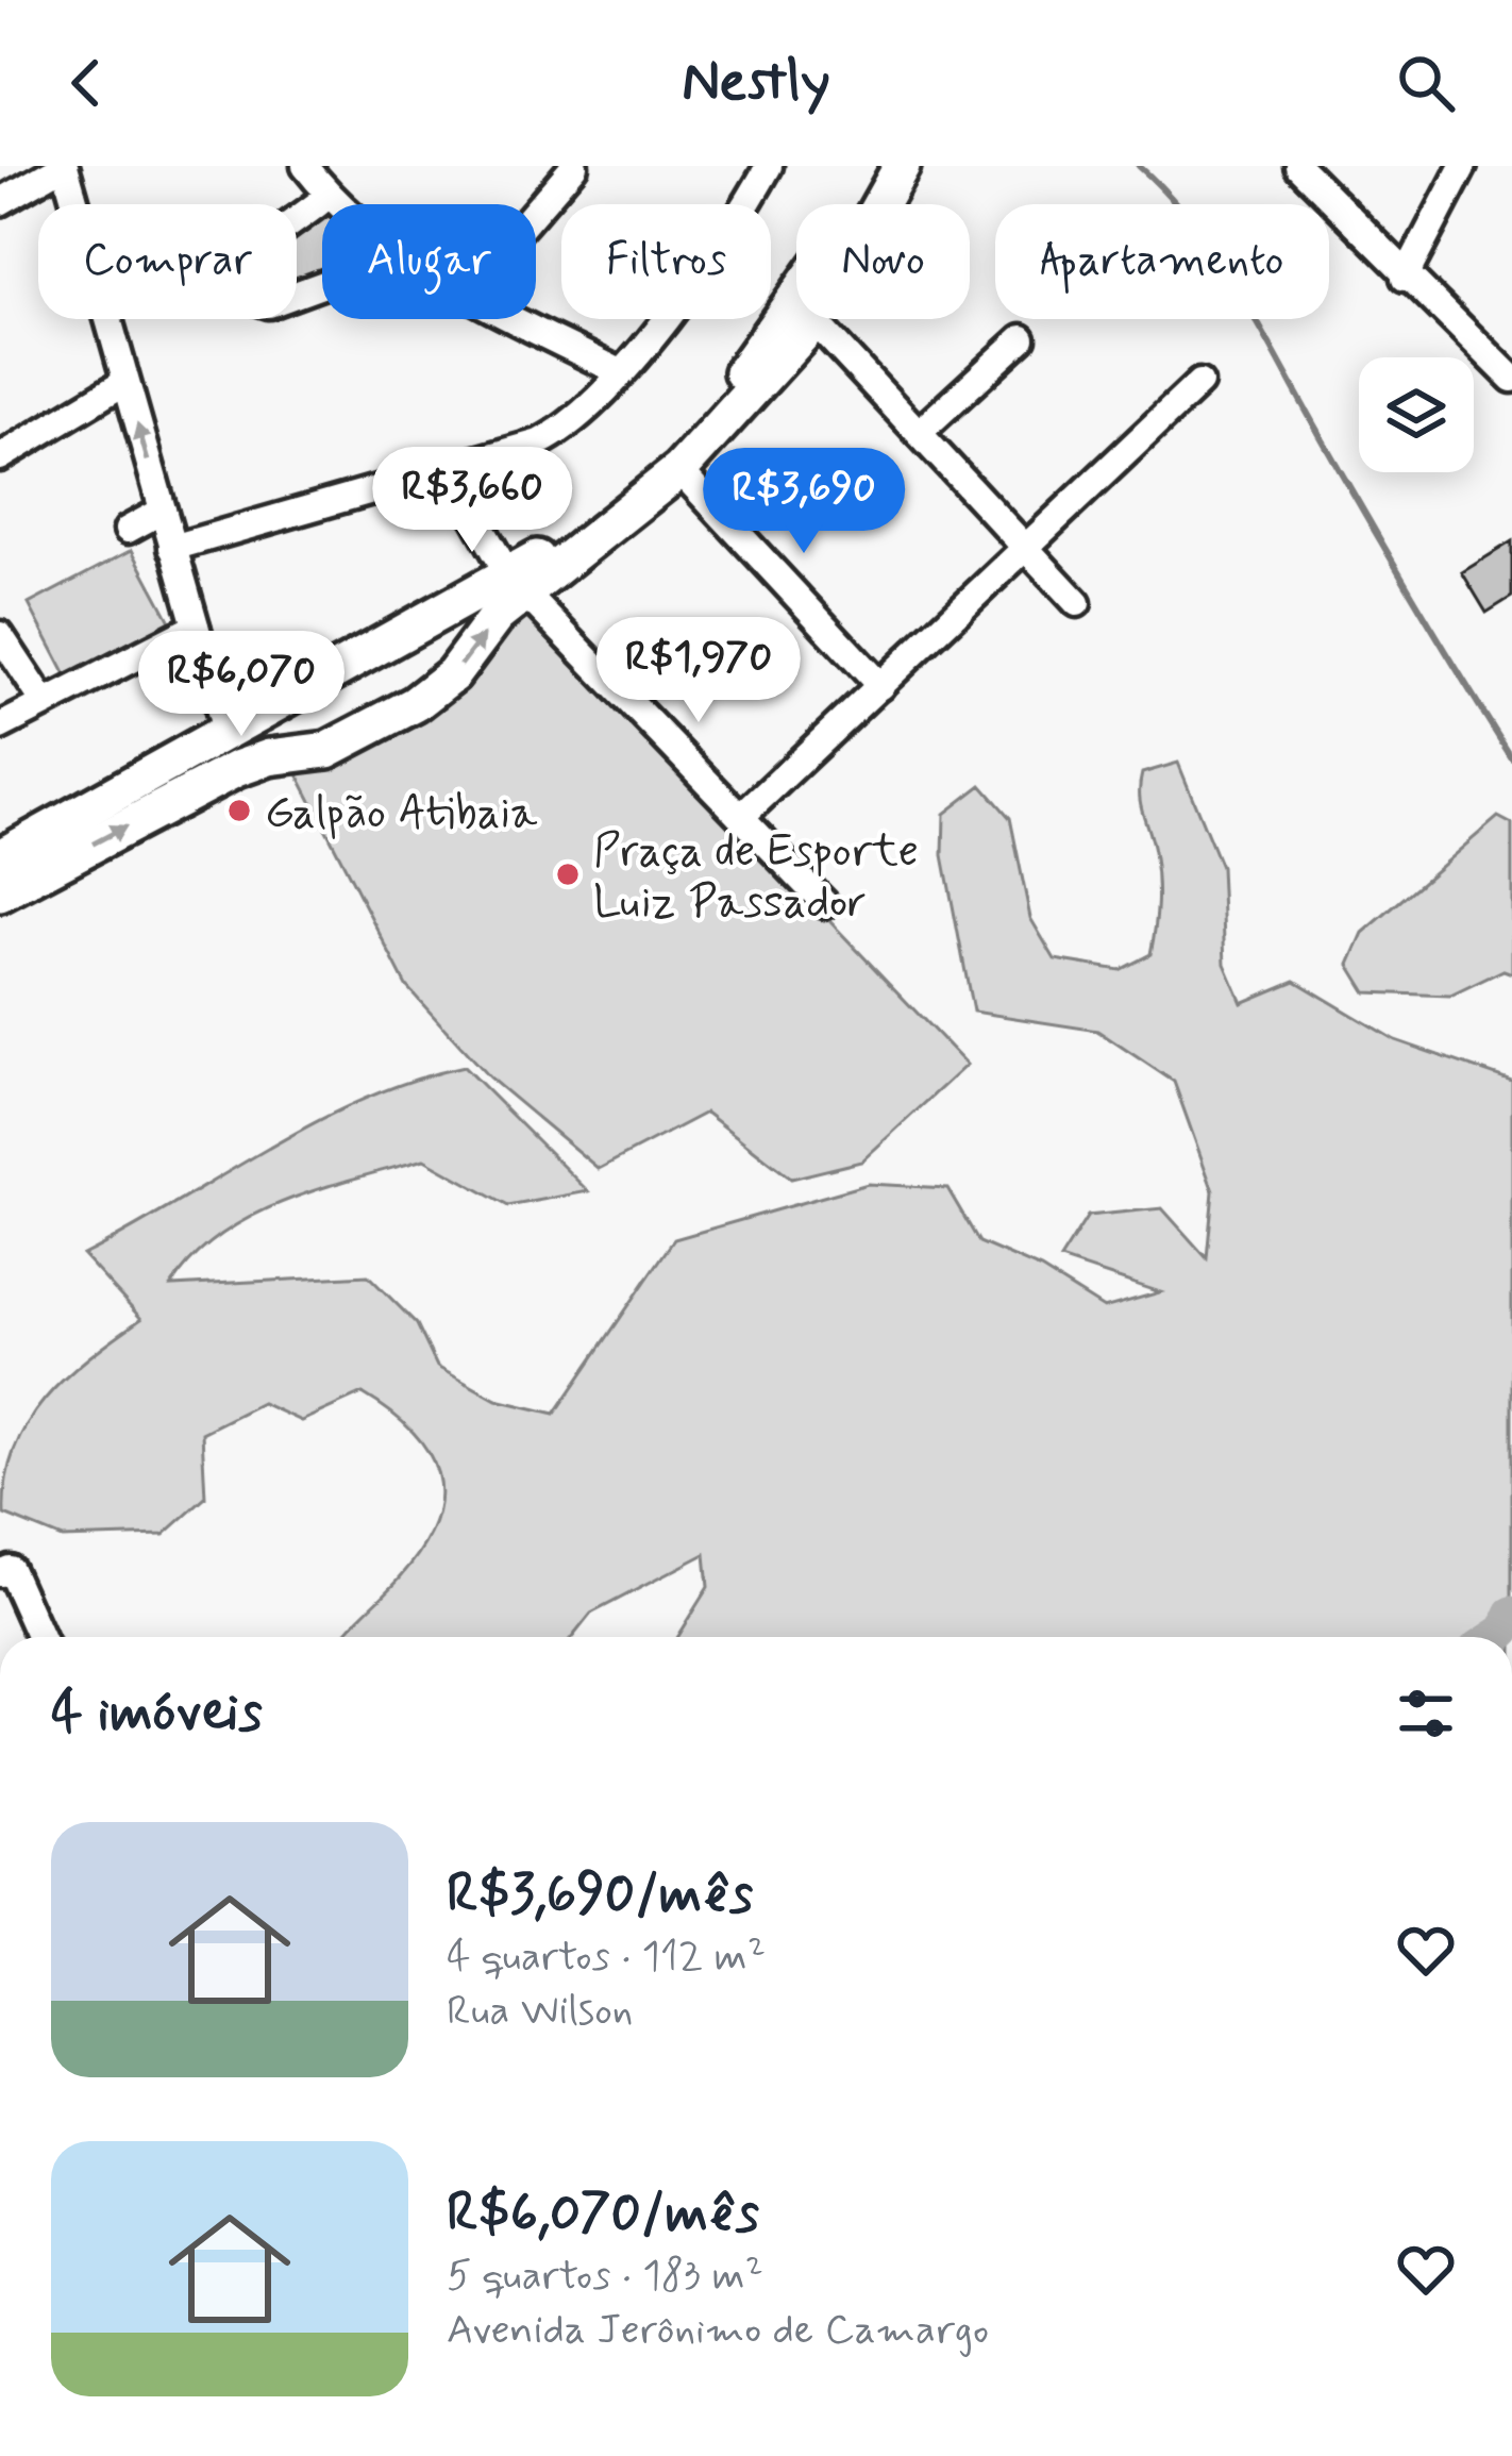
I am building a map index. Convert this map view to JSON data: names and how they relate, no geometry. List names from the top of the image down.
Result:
{
  "places": ["Galpão Atibaia", "Praça de Esporte Luiz Passador"],
  "page": {
    "header": "Nestly",
    "chip": [
      "Comprar",
      "Alugar",
      "Filtros",
      "Novo",
      "Apartamento"
    ],
    "price": [
      "R$3,660",
      "R$3,690",
      "R$1,970",
      "R$6,070"
    ],
    "heading": "4 imóveis",
    "list": [
      {
        "name": "R$3,690/mês",
        "note": "4 quartos · 112 m² · Rua Wilson"
      },
      {
        "name": "R$6,070/mês",
        "note": "5 quartos · 183 m² · Avenida Jerônimo de Camargo"
      }
    ]
  }
}
